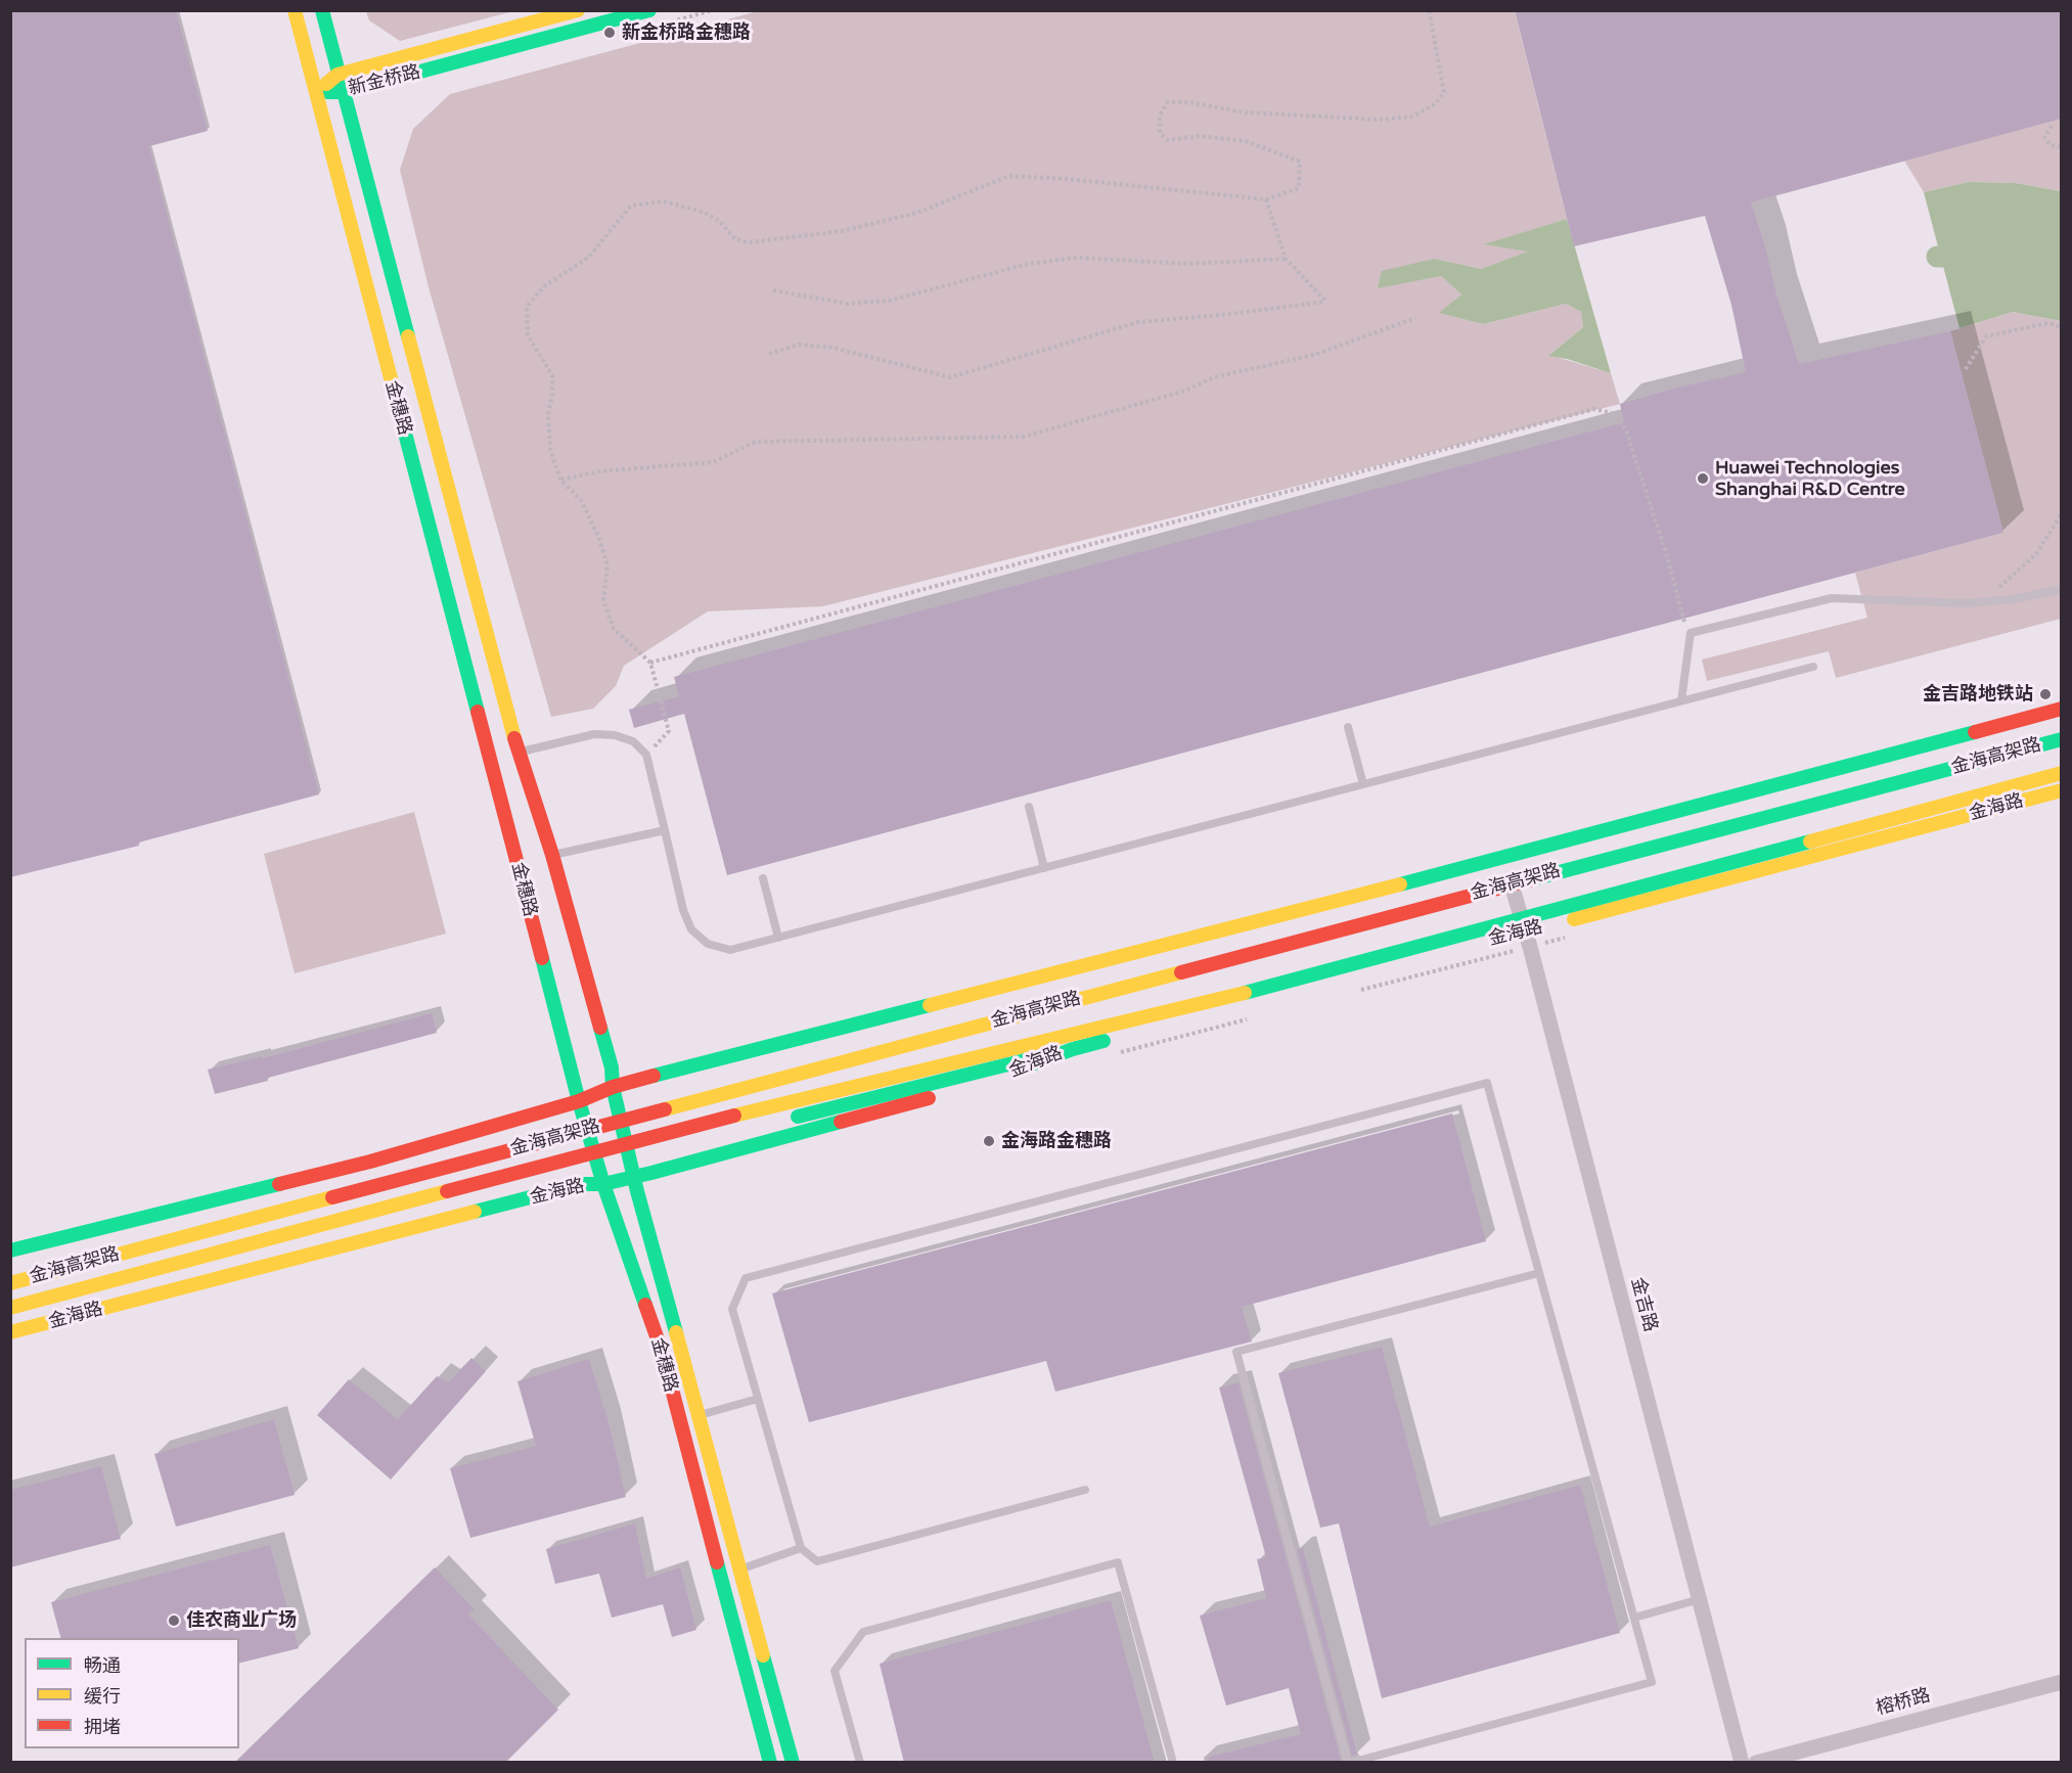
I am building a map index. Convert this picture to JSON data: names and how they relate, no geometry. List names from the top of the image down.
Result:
{
  "streets": {
    "main road": [
      "新金桥路",
      "金穗路",
      "金海高架路",
      "金海路"
    ],
    "street": ["金吉路", "榕桥路"]
  },
  "crossings": [
    ["新金桥路", "金穗路"],
    ["金穗路", "金海路"],
    ["金海路", "金吉路"]
  ],
  "places": [
    "新金桥路金穗路",
    "Huawei Technologies Shanghai R&D Centre",
    "金吉路地铁站",
    "金海路金穗路",
    "佳农商业广场"
  ],
  "legend": ["畅通", "缓行", "拥堵"]
}
